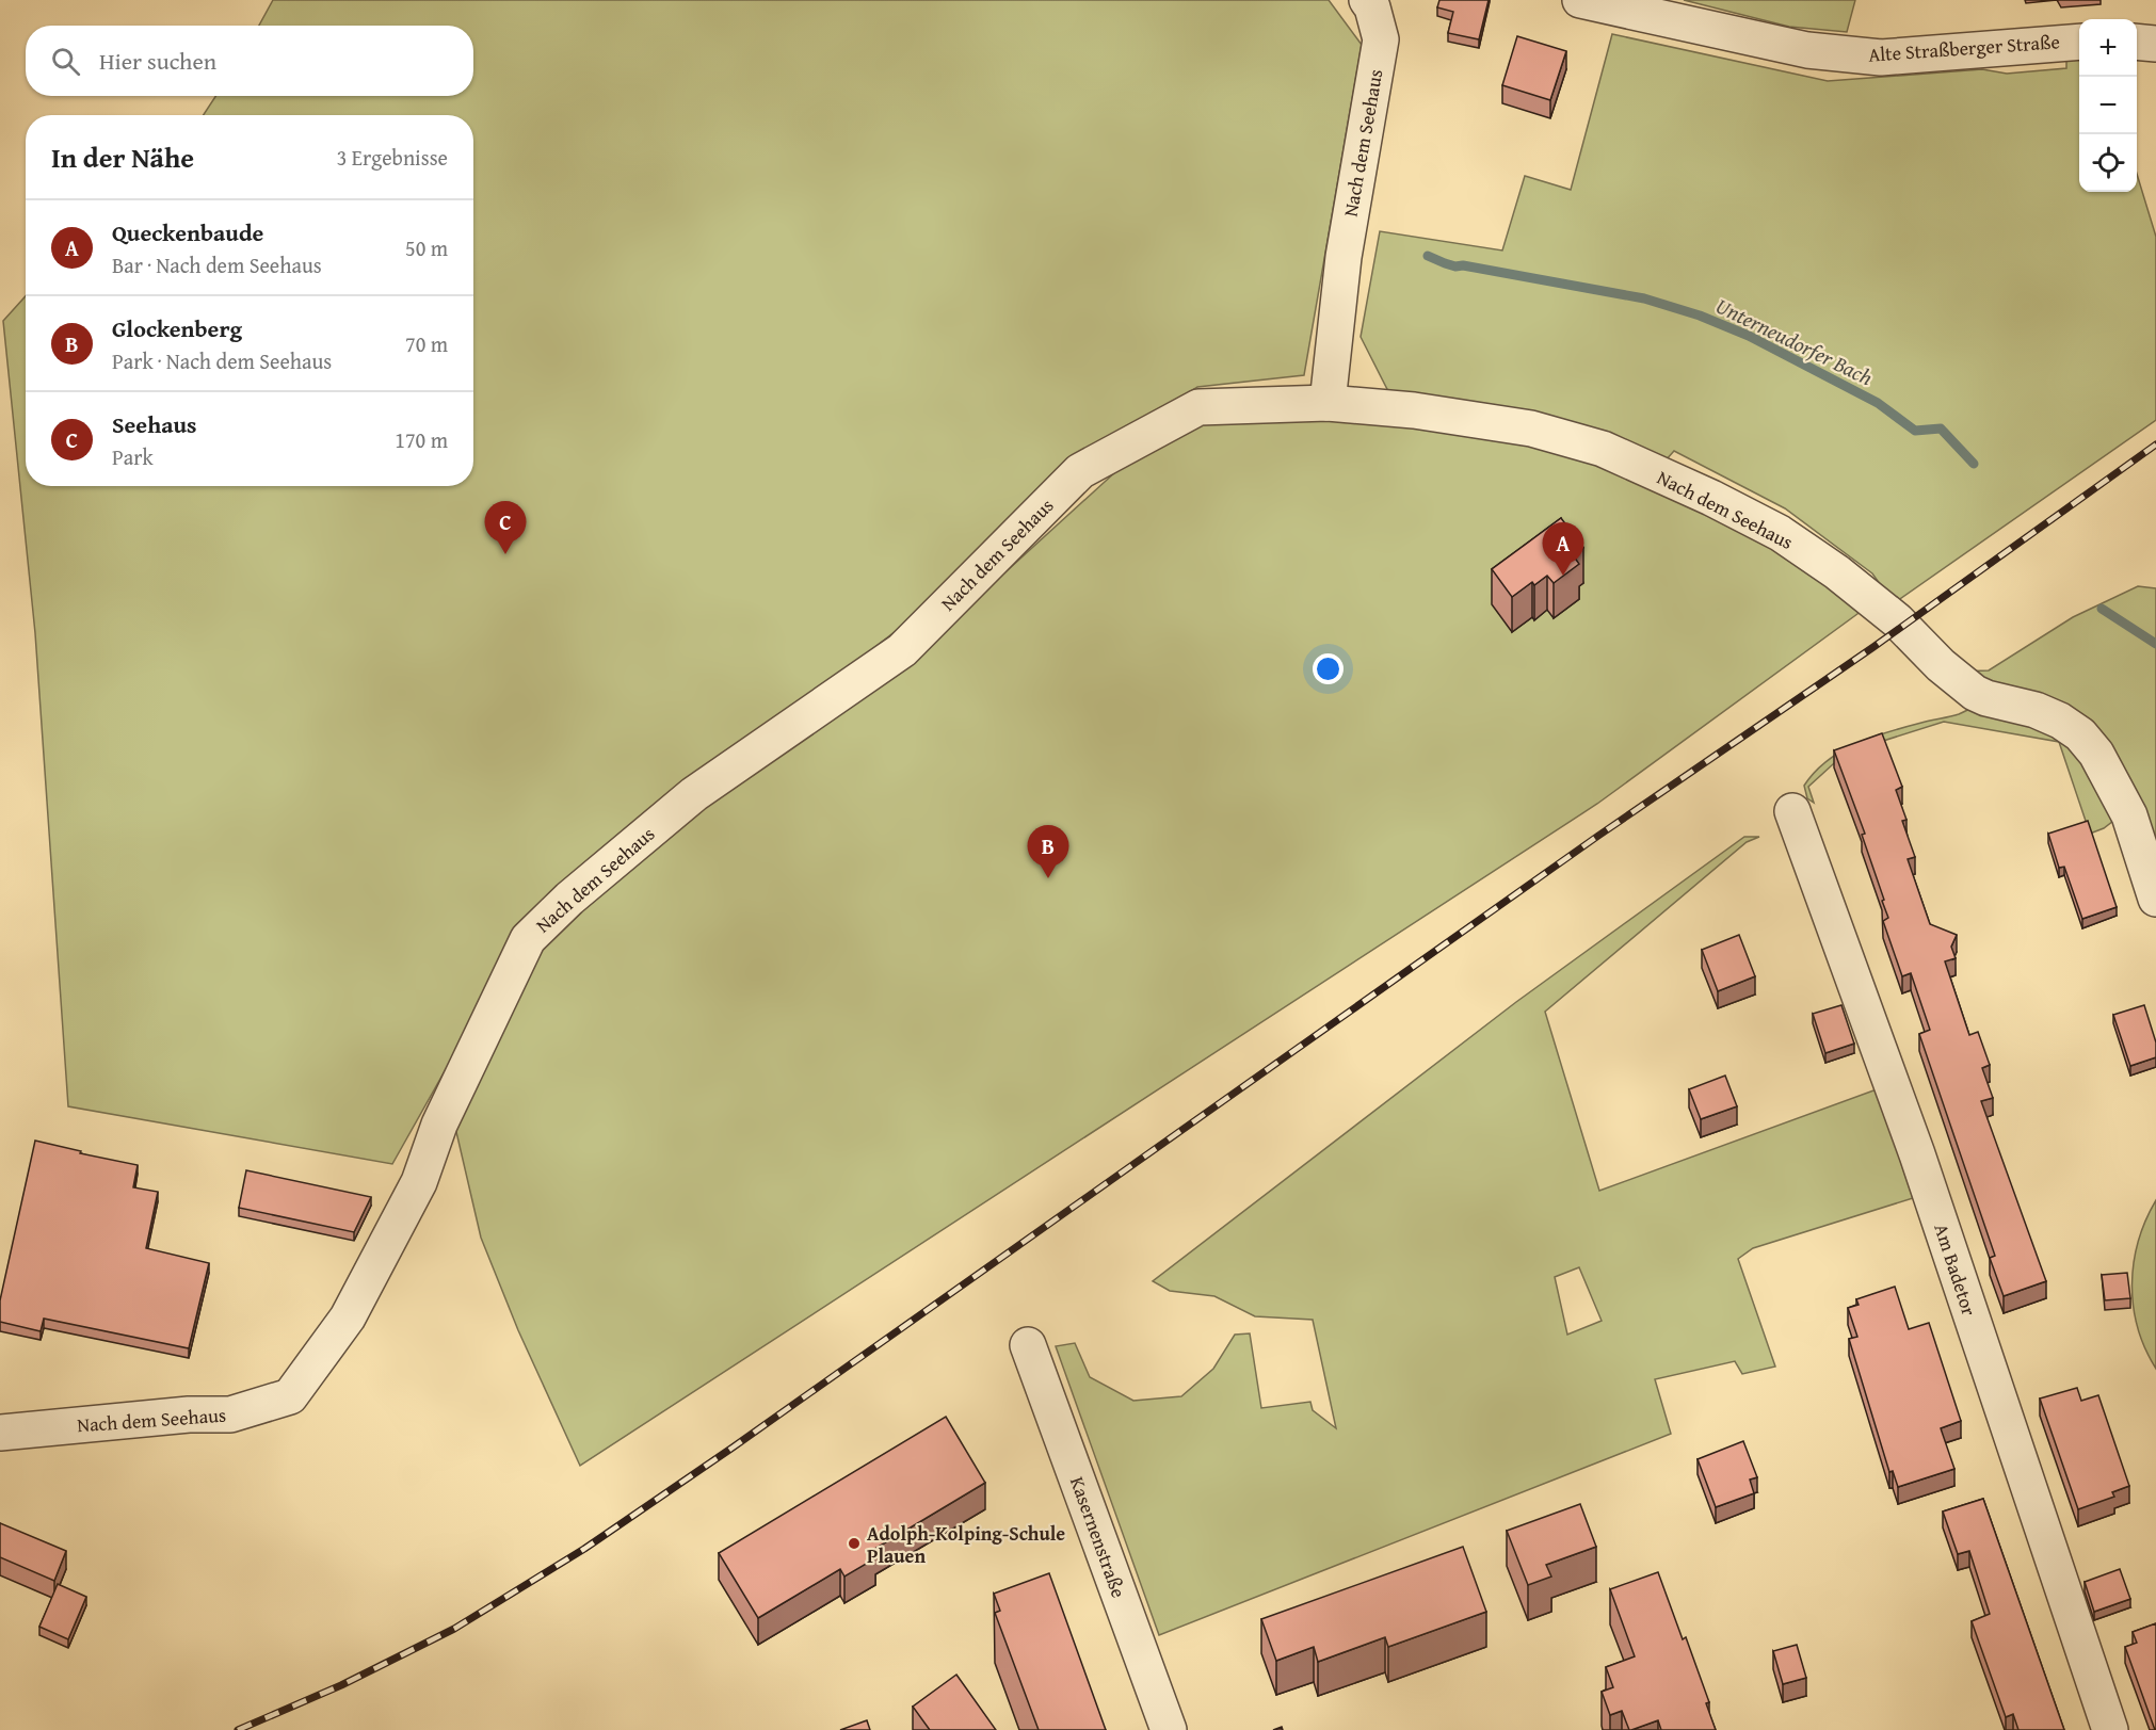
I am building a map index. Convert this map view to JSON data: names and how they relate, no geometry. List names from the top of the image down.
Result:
{
  "streets": {
    "street": [
      "Alte Straßberger Straße",
      "Nach dem Seehaus",
      "Am Badetor",
      "Kasernenstraße"
    ]
  },
  "water": ["Unterneudorfer Bach"],
  "places": ["Adolph-Kolping-Schule Plauen"],
  "page": {
    "map_buttons": ["+", "−"],
    "search": "Hier suchen",
    "heading": ["In der Nähe", "3 Ergebnisse"],
    "list": [
      {
        "mark": "A",
        "name": "Queckenbaude",
        "note": "Bar · Nach dem Seehaus",
        "value": "50 m"
      },
      {
        "mark": "B",
        "name": "Glockenberg",
        "note": "Park · Nach dem Seehaus",
        "value": "70 m"
      },
      {
        "mark": "C",
        "name": "Seehaus",
        "note": "Park",
        "value": "170 m"
      }
    ],
    "pins": ["C", "A", "B"]
  }
}
